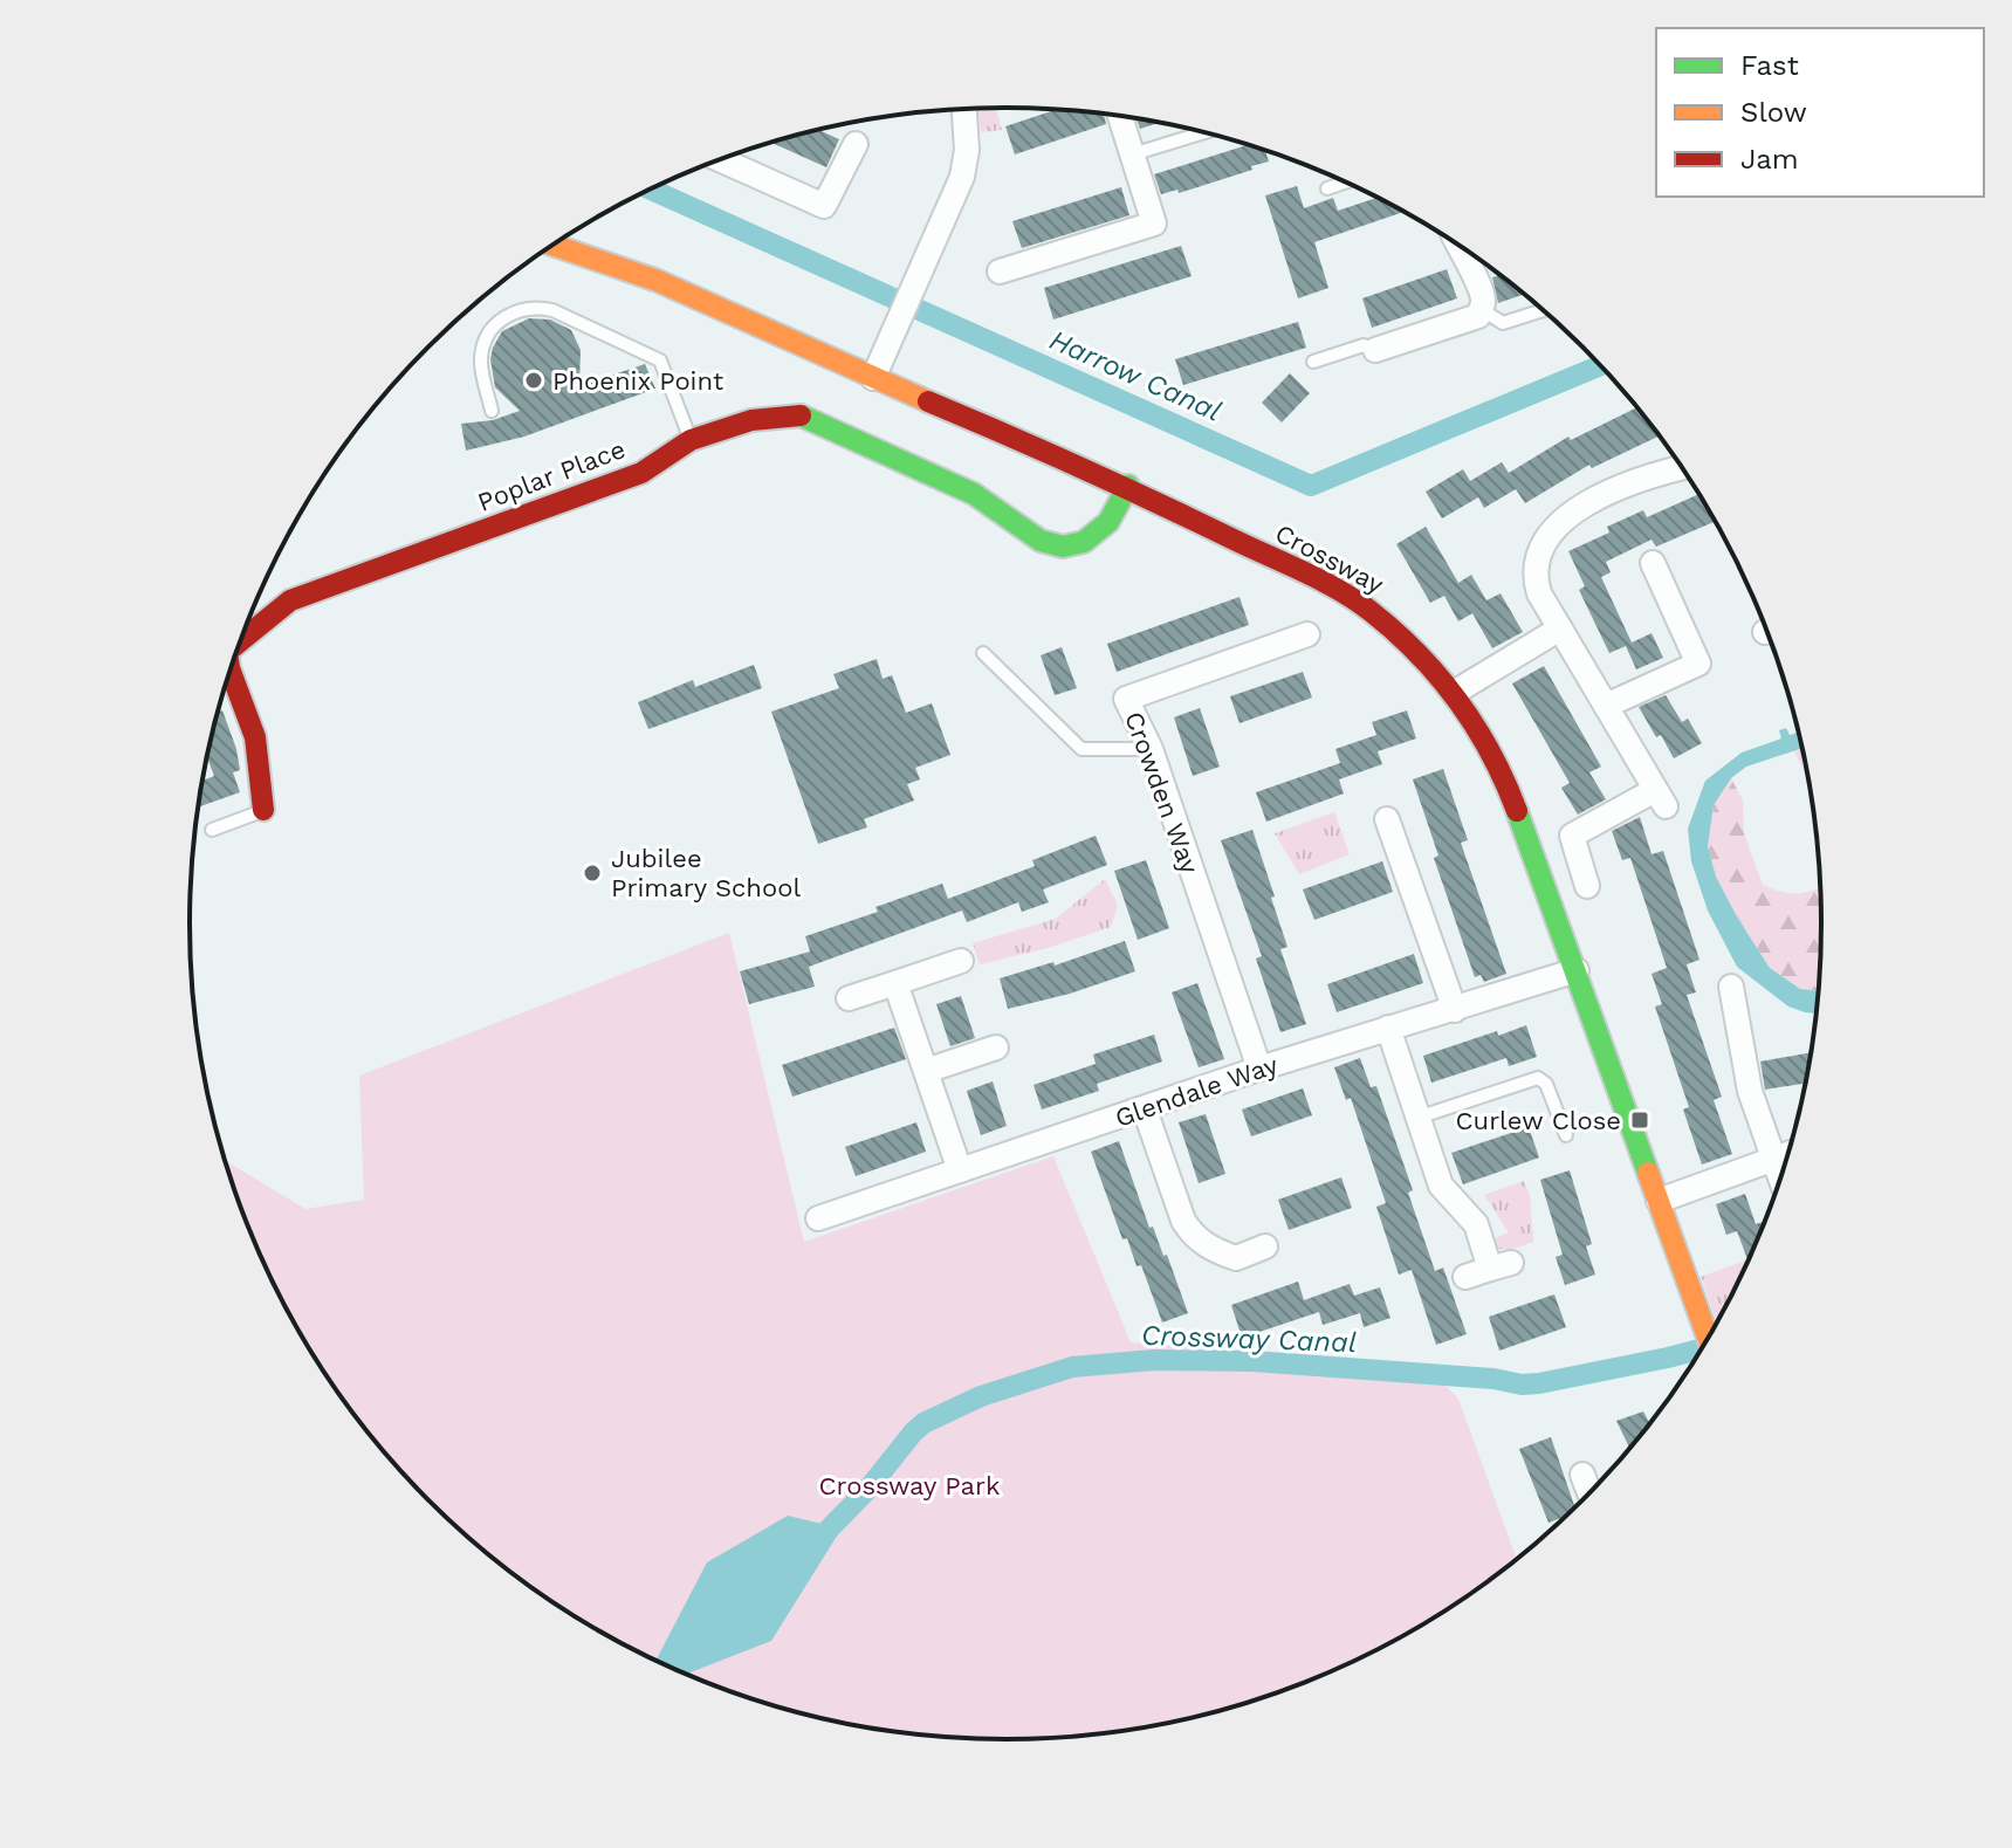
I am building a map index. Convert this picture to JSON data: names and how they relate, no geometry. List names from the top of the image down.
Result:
{
  "streets": {
    "street": [
      "Poplar Place",
      "Crossway",
      "Crowden Way",
      "Glendale Way"
    ]
  },
  "crossings": [
    ["Poplar Place", "Crossway"],
    ["Crossway", "Glendale Way"],
    ["Crowden Way", "Glendale Way"]
  ],
  "water": ["Harrow Canal", "Crossway Canal"],
  "parks": ["Crossway Park"],
  "places": {
    "other": ["Phoenix Point", "Jubilee Primary School"],
    "transit": ["Curlew Close"]
  },
  "legend": ["Fast", "Slow", "Jam"]
}
